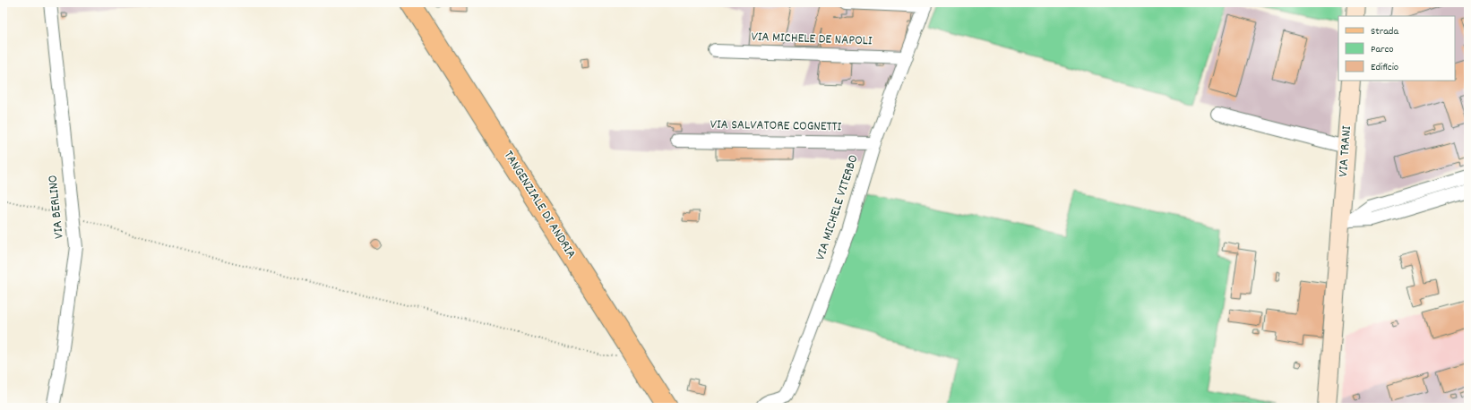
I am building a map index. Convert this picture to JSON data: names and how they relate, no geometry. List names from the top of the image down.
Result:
{
  "streets": {
    "main road": ["VIA TRANI", "TANGENZIALE DI ANDRIA"],
    "street": [
      "VIA MICHELE DE NAPOLI",
      "VIA SALVATORE COGNETTI",
      "VIA BERLINO",
      "VIA MICHELE VITERBO"
    ]
  },
  "crossings": [
    ["VIA MICHELE DE NAPOLI", "VIA MICHELE VITERBO"],
    ["VIA SALVATORE COGNETTI", "VIA MICHELE VITERBO"]
  ],
  "legend": ["Strada", "Parco", "Edificio"]
}
